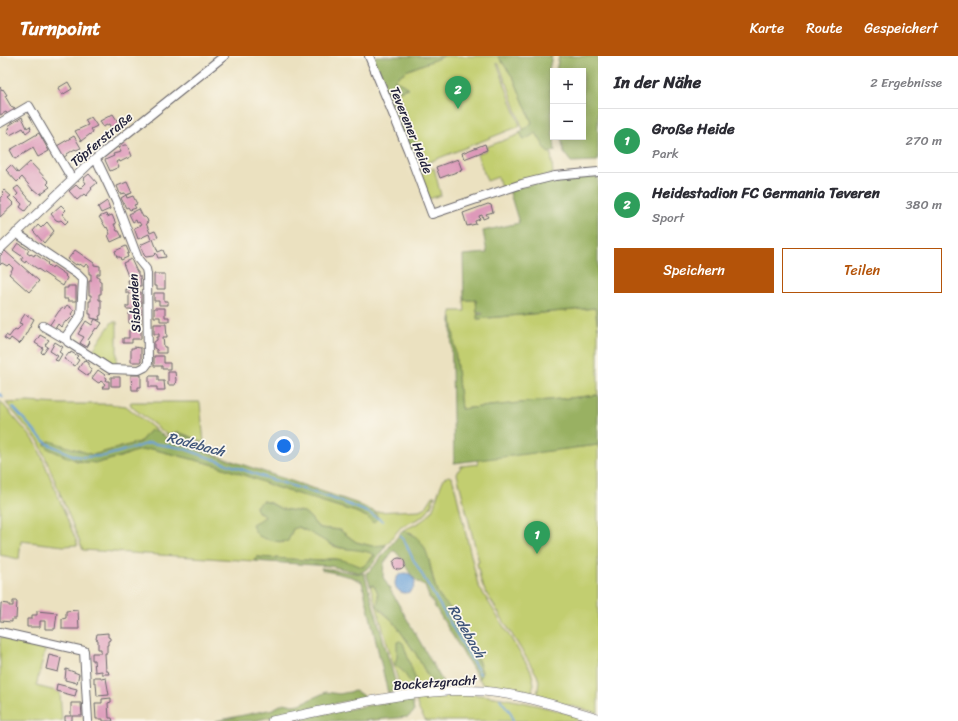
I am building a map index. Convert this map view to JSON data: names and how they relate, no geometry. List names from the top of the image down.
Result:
{
  "streets": {
    "street": [
      "Teverener Heide",
      "Töpferstraße",
      "Sisbenden",
      "Bocketzgracht"
    ]
  },
  "crossings": [
    ["Töpferstraße", "Sisbenden"]
  ],
  "water": ["Rodebach"],
  "page": {
    "header": "Turnpoint",
    "nav": ["Karte", "Route", "Gespeichert"],
    "heading": ["In der Nähe", "2 Ergebnisse"],
    "map_buttons": ["+", "−"],
    "pins": ["2", "1"],
    "list": [
      {
        "mark": "1",
        "name": "Große Heide",
        "note": "Park",
        "value": "270 m"
      },
      {
        "mark": "2",
        "name": "Heidestadion FC Germania Teveren",
        "note": "Sport",
        "value": "380 m"
      }
    ],
    "buttons": ["Speichern", "Teilen"]
  }
}
